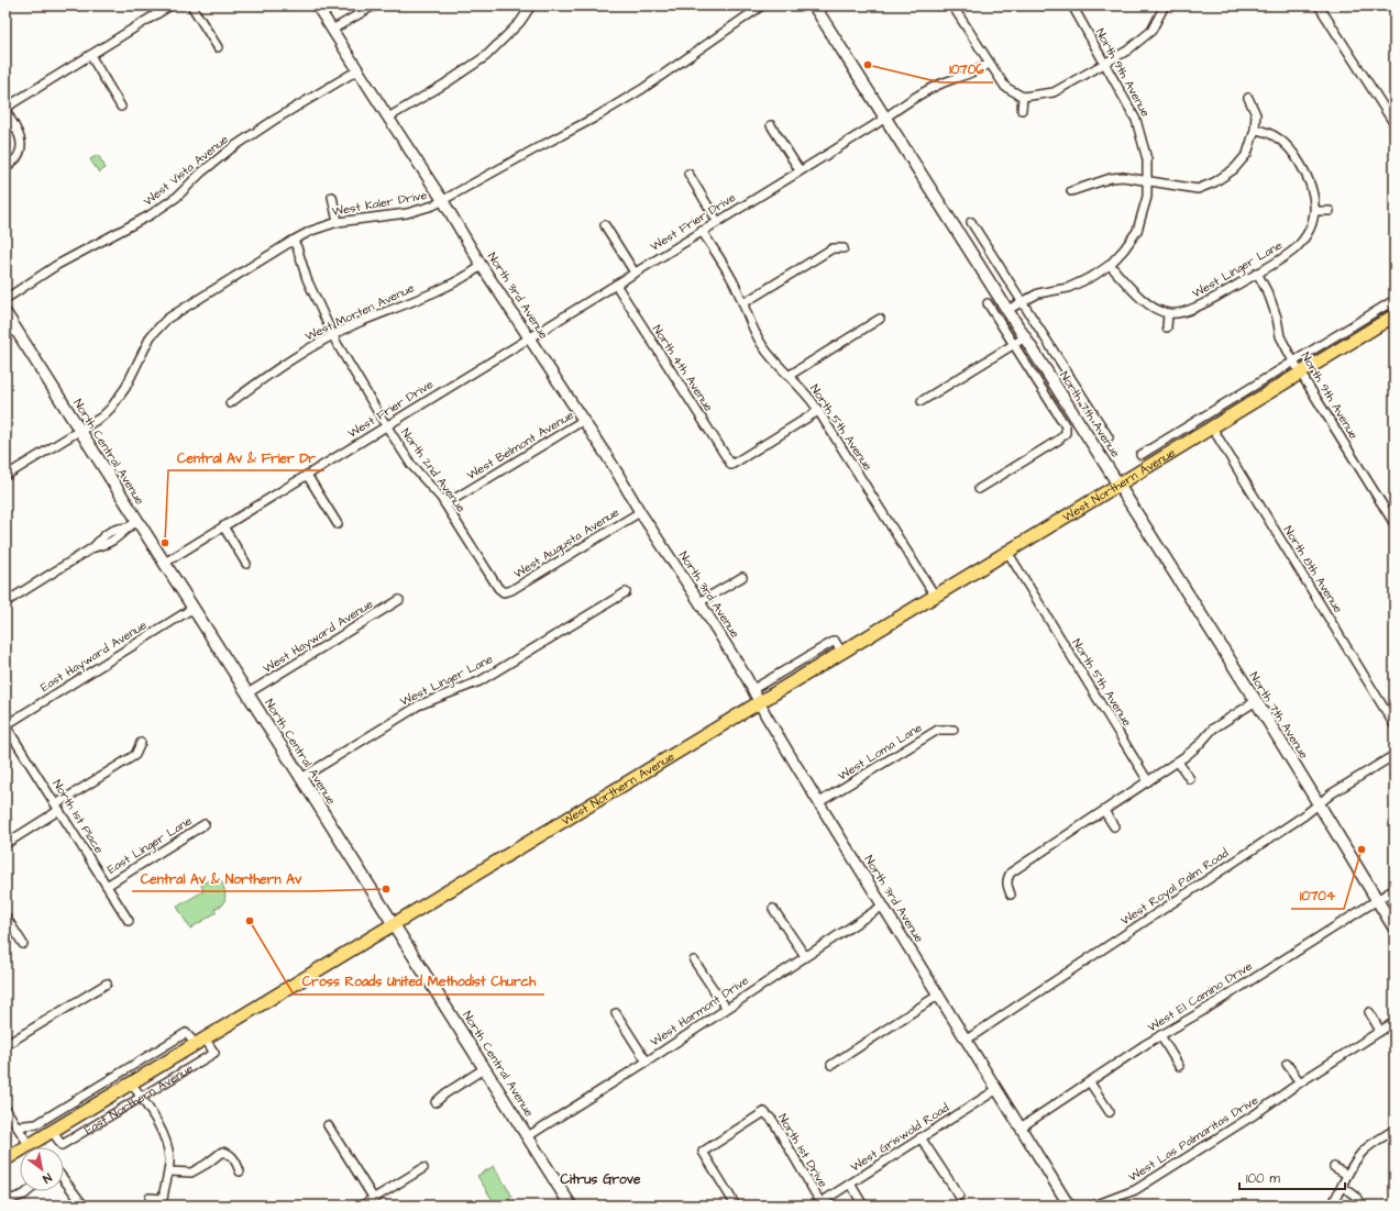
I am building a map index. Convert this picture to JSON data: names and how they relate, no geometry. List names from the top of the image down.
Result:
{
  "streets": {
    "main road": [
      "North 7th Avenue",
      "North Central Avenue",
      "West Northern Avenue",
      "East Northern Avenue"
    ],
    "street": [
      "North 9th Avenue",
      "West Vista Avenue",
      "West Kaler Drive",
      "West Frier Drive",
      "West Linger Lane",
      "North 3rd Avenue",
      "West Morten Avenue",
      "North 4th Avenue",
      "North 5th Avenue",
      "West Belmont Avenue",
      "North 2nd Avenue",
      "West Augusta Avenue",
      "North 8th Avenue",
      "West Hayward Avenue",
      "East Hayward Avenue",
      "West Loma Lane",
      "North 1st Place",
      "East Linger Lane",
      "West Royal Palm Road",
      "West El Camino Drive",
      "West Harmont Drive",
      "West Griswold Road",
      "West Las Palmaritas Drive",
      "North 1st Drive"
    ]
  },
  "crossings": [
    ["North 9th Avenue", "West Linger Lane"],
    ["North 9th Avenue", "West Northern Avenue"],
    ["West Vista Avenue", "North 3rd Avenue"],
    ["West Kaler Drive", "North 3rd Avenue"],
    ["West Kaler Drive", "North Central Avenue"],
    ["West Kaler Drive", "North 2nd Avenue"],
    ["West Frier Drive", "North 3rd Avenue"],
    ["West Frier Drive", "North 4th Avenue"],
    ["West Frier Drive", "North 7th Avenue"],
    ["West Frier Drive", "North 5th Avenue"],
    ["West Frier Drive", "North Central Avenue"],
    ["West Frier Drive", "North 2nd Avenue"],
    ["West Linger Lane", "North Central Avenue"],
    ["North 3rd Avenue", "West Morten Avenue"],
    ["North 3rd Avenue", "West Belmont Avenue"],
    ["North 3rd Avenue", "West Northern Avenue"],
    ["North 3rd Avenue", "West Augusta Avenue"],
    ["North 3rd Avenue", "West Loma Lane"],
    ["North 3rd Avenue", "West Royal Palm Road"],
    ["North 3rd Avenue", "West El Camino Drive"],
    ["North 3rd Avenue", "West Harmont Drive"],
    ["North 3rd Avenue", "West Griswold Road"],
    ["West Morten Avenue", "North 2nd Avenue"],
    ["North 4th Avenue", "North 5th Avenue"],
    ["North 7th Avenue", "West Northern Avenue"],
    ["North 7th Avenue", "West Royal Palm Road"],
    ["North 7th Avenue", "West El Camino Drive"],
    ["North 5th Avenue", "West Northern Avenue"],
    ["West Belmont Avenue", "North 2nd Avenue"],
    ["North Central Avenue", "West Northern Avenue"],
    ["North Central Avenue", "West Hayward Avenue"],
    ["North Central Avenue", "East Hayward Avenue"],
    ["North Central Avenue", "West Harmont Drive"],
    ["North Central Avenue", "East Northern Avenue"],
    ["North 2nd Avenue", "West Augusta Avenue"],
    ["West Northern Avenue", "North 8th Avenue"],
    ["West Northern Avenue", "East Northern Avenue"],
    ["East Hayward Avenue", "North 1st Place"],
    ["North 1st Place", "East Linger Lane"],
    ["West Griswold Road", "North 1st Drive"]
  ],
  "districts": ["Citrus Grove"],
  "places": [
    "10706",
    "Central Av & Frier Dr",
    "10704",
    "Central Av & Northern Av",
    "Cross Roads United Methodist Church"
  ],
  "scale_bar": "100 m",
  "north": "bottom right"
}
